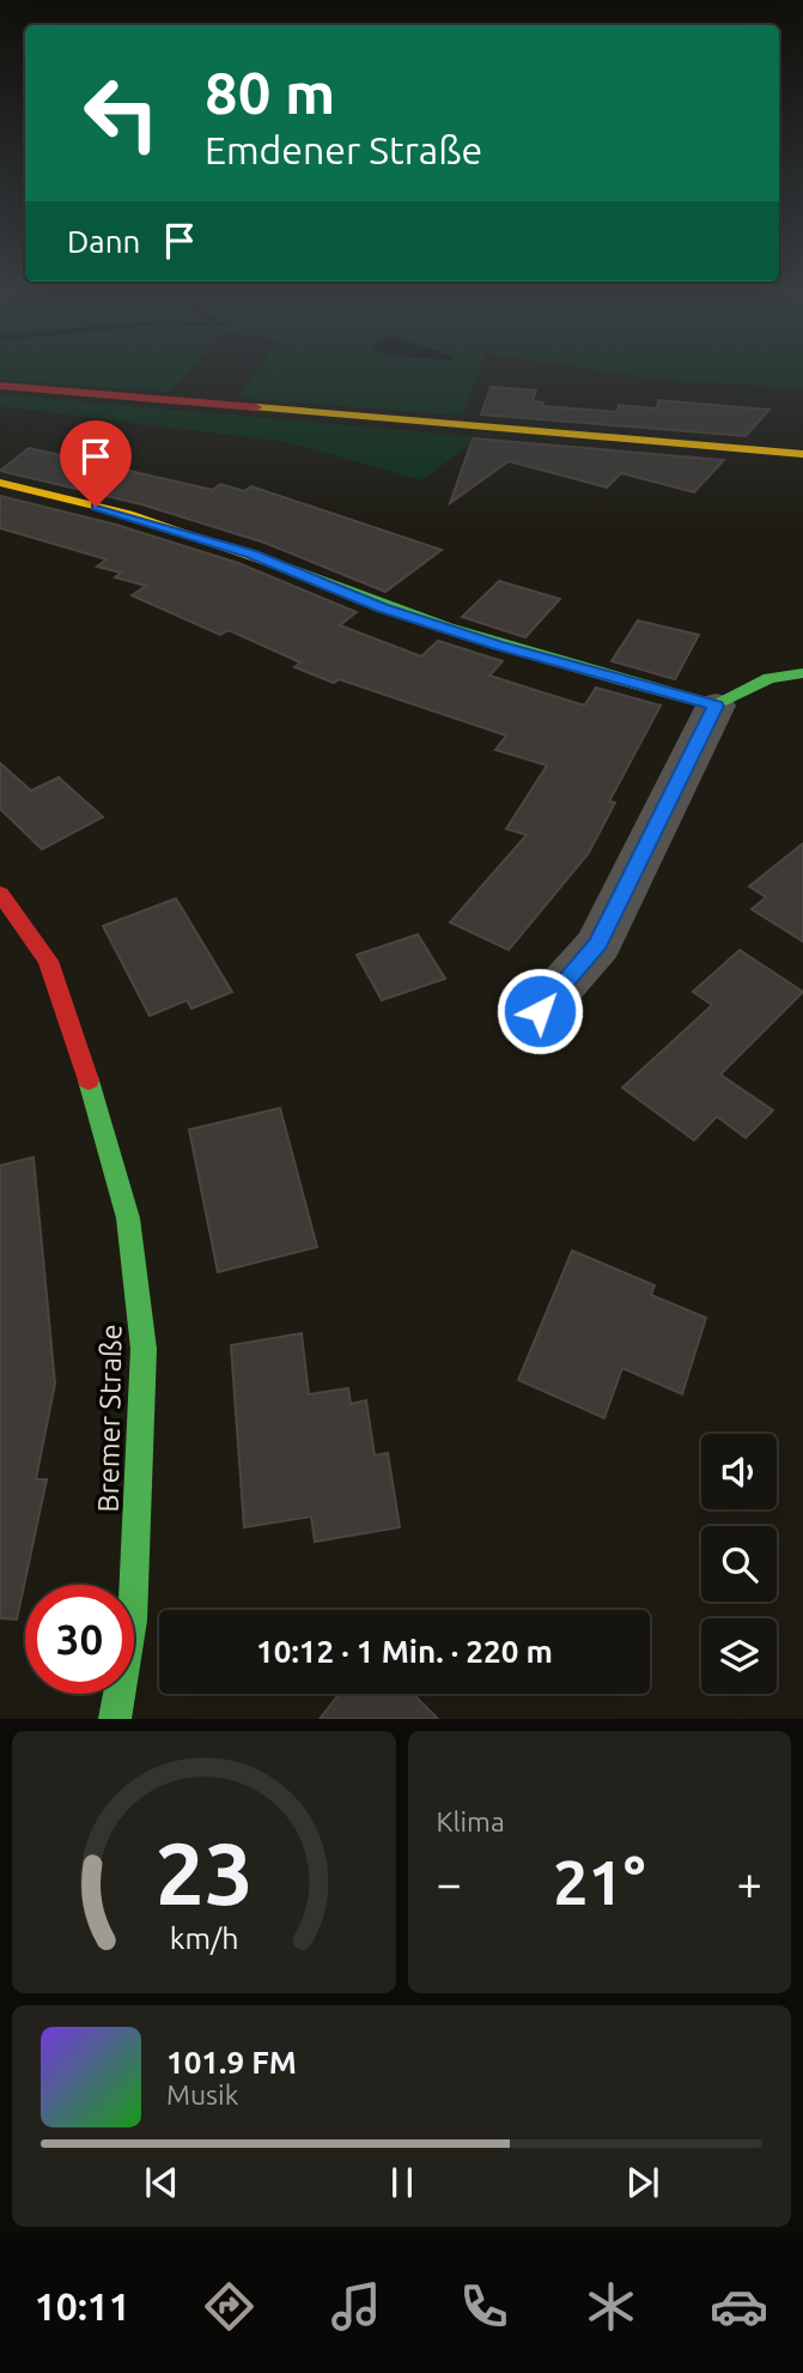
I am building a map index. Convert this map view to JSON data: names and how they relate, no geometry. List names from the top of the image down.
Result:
{
  "streets": {
    "street": ["Bremer Straße"]
  },
  "page": {
    "turn": ["80 m", "Emdener Straße"],
    "then": "Dann",
    "limit": "30",
    "trip": "10:12 · 1 Min. · 220 m",
    "tile": "Klima",
    "heat": ["−", "21°", "+"],
    "song": ["101.9 FM", "Musik"],
    "tabs": "10:11",
    "gauge": ["23", "km/h"]
  }
}
